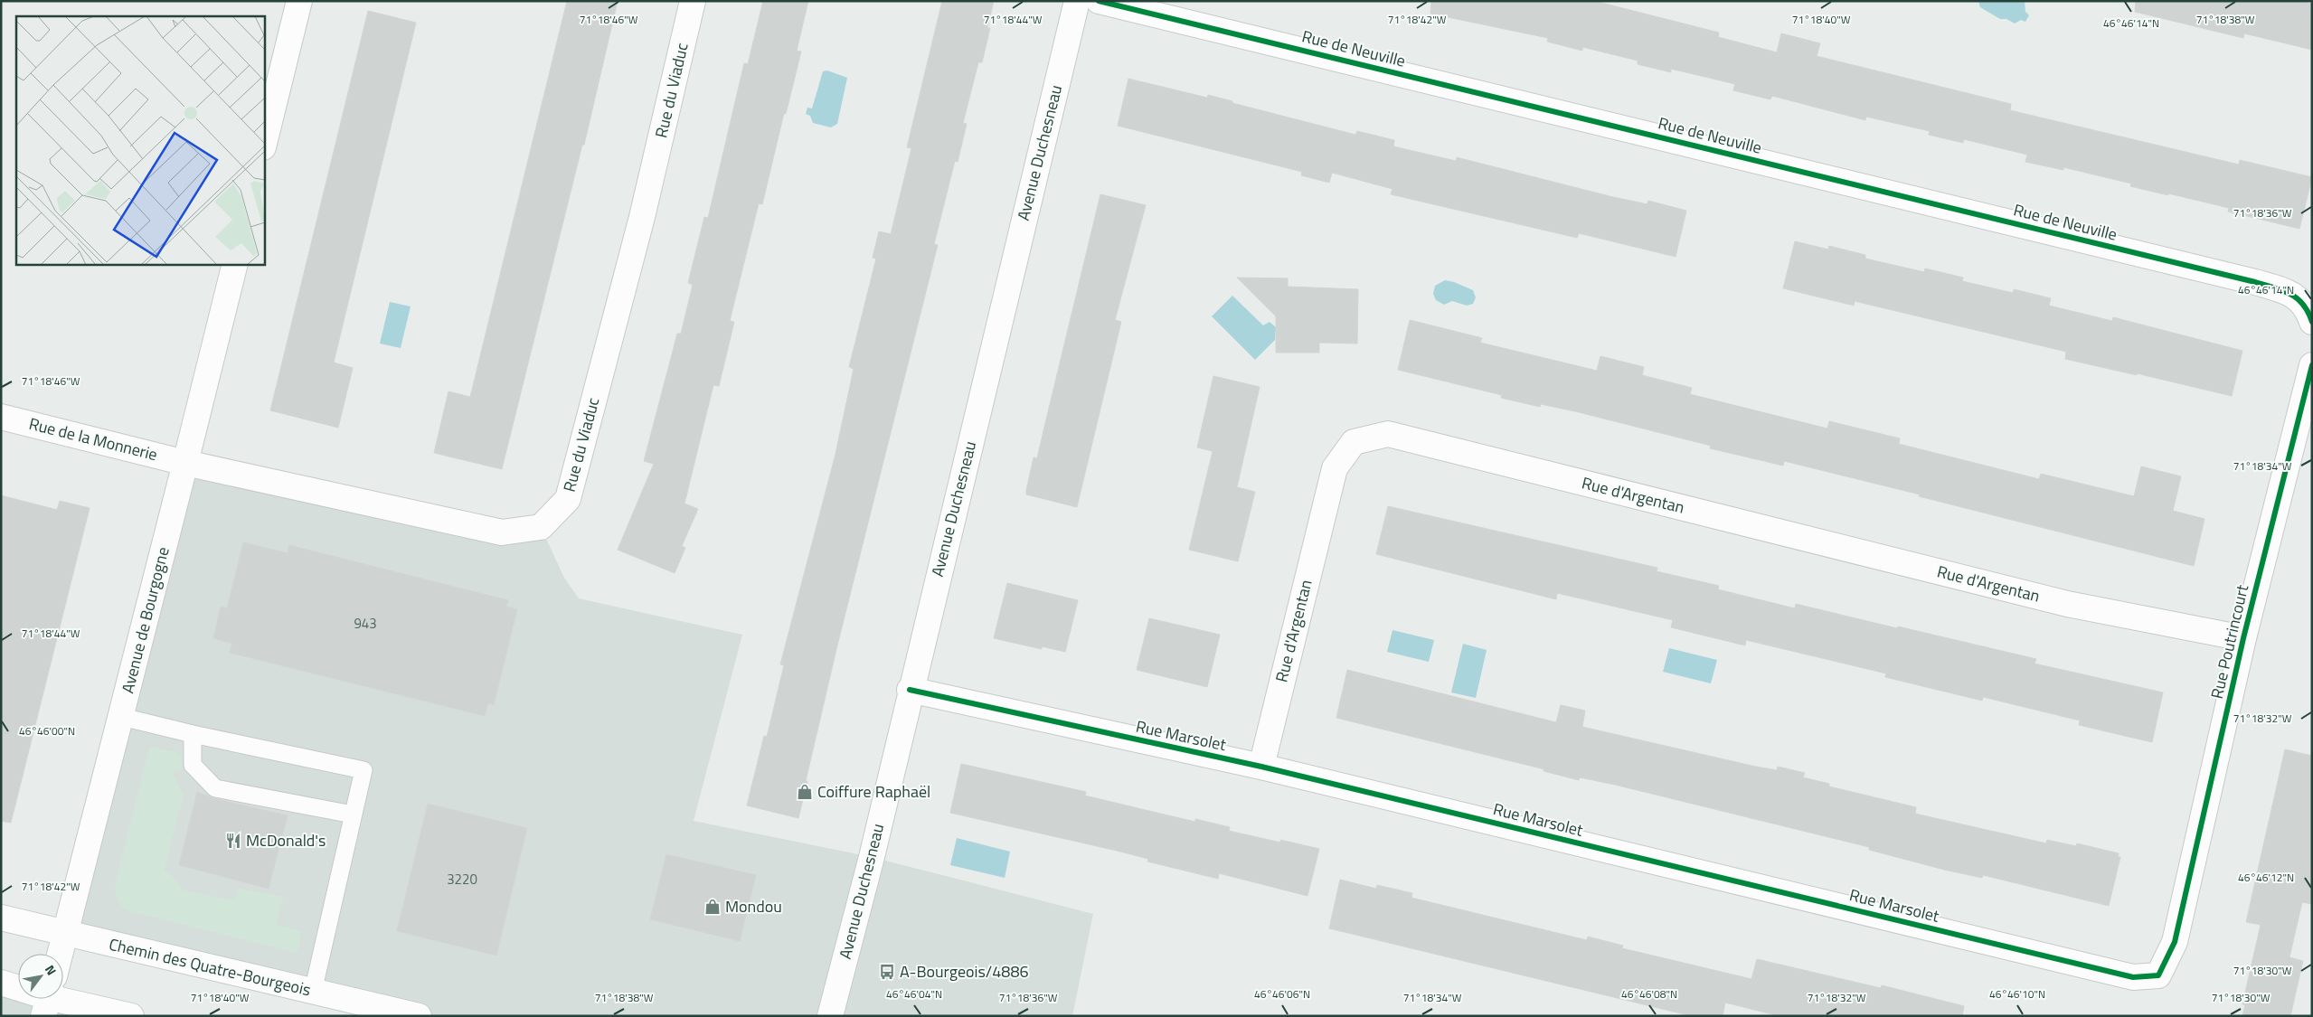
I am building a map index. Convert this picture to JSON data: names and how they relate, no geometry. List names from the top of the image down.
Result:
{
  "streets": {
    "street": [
      "Rue de Neuville",
      "Rue du Viaduc",
      "Avenue Duchesneau",
      "Rue de la Monnerie",
      "Rue d'Argentan",
      "Avenue de Bourgogne",
      "Rue Poutrincourt",
      "Rue Marsolet",
      "Chemin des Quatre-Bourgeois"
    ]
  },
  "crossings": [
    ["Rue du Viaduc", "Rue de la Monnerie"],
    ["Rue du Viaduc", "Avenue de Bourgogne"],
    ["Avenue Duchesneau", "Rue Marsolet"],
    ["Rue de la Monnerie", "Avenue de Bourgogne"],
    ["Rue d'Argentan", "Rue Poutrincourt"],
    ["Rue d'Argentan", "Rue Marsolet"],
    ["Avenue de Bourgogne", "Chemin des Quatre-Bourgeois"],
    ["Rue Poutrincourt", "Rue Marsolet"]
  ],
  "places": {
    "shop": ["Coiffure Raphaël", "Mondou"],
    "restaurant": ["McDonald's"],
    "bus stop": ["A-Bourgeois/4886"]
  },
  "house_numbers": ["943", "3220"],
  "north": "top right",
  "coordinates": [
    "71°18'46\"W",
    "71°18'40\"W",
    "71°18'38\"W",
    "71°18'44\"W",
    "71°18'42\"W",
    "46°46'14\"N",
    "71°18'36\"W",
    "71°18'34\"W",
    "71°18'32\"W",
    "46°46'00\"N",
    "46°46'12\"N",
    "71°18'30\"W",
    "46°46'04\"N",
    "46°46'06\"N",
    "46°46'08\"N",
    "46°46'10\"N"
  ]
}
